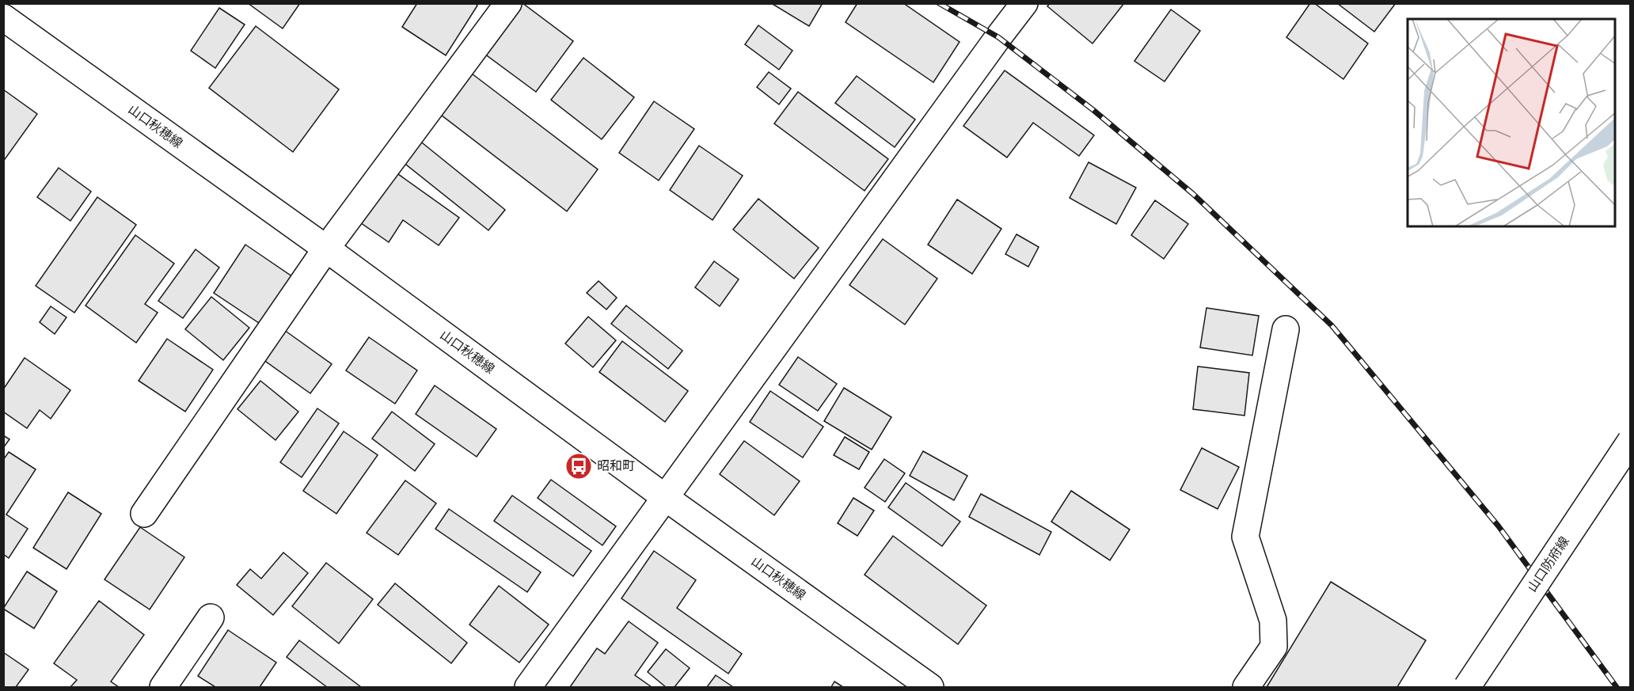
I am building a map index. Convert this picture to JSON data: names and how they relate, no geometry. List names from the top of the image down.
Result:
{
  "streets": {
    "street": ["山口秋穂線", "山口防府線"]
  },
  "places": {
    "bus stop": ["昭和町"]
  }
}
